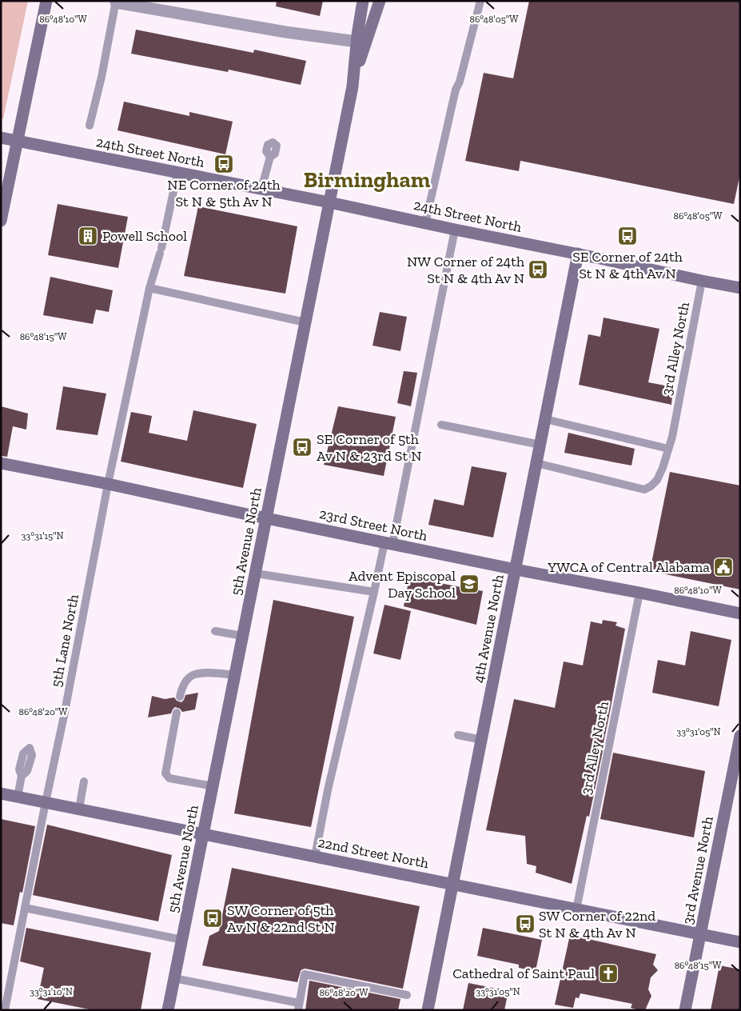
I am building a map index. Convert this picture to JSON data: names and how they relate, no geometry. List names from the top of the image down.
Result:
{
  "streets": {
    "main road": [
      "24th Street North",
      "23rd Street North",
      "5th Avenue North",
      "4th Avenue North",
      "22nd Street North",
      "3rd Avenue North"
    ],
    "lane": ["3rd Alley North", "5th Lane North"]
  },
  "crossings": [
    ["24th Street North", "3rd Alley North"],
    ["24th Street North", "5th Avenue North"],
    ["24th Street North", "4th Avenue North"],
    ["24th Street North", "5th Lane North"],
    ["3rd Alley North", "23rd Street North"],
    ["3rd Alley North", "4th Avenue North"],
    ["3rd Alley North", "22nd Street North"],
    ["23rd Street North", "5th Avenue North"],
    ["23rd Street North", "4th Avenue North"],
    ["23rd Street North", "5th Lane North"],
    ["5th Avenue North", "22nd Street North"],
    ["4th Avenue North", "22nd Street North"],
    ["5th Lane North", "22nd Street North"],
    ["22nd Street North", "3rd Avenue North"]
  ],
  "districts": ["Birmingham"],
  "places": {
    "bus stop": [
      "NE Corner of 24th St N & 5th Av N",
      "SE Corner of 24th St N & 4th Av N",
      "NW Corner of 24th St N & 4th Av N",
      "SE Corner of 5th Av N & 23rd St N",
      "SW Corner of 5th Av N & 22nd St N",
      "SW Corner of 22nd St N & 4th Av N"
    ],
    "building": ["Powell School"],
    "public building": ["YWCA of Central Alabama"],
    "school or university": ["Advent Episcopal Day School"],
    "church": ["Cathedral of Saint Paul"]
  },
  "coordinates": [
    "86°48'05\"W",
    "86°48'10\"W",
    "86°48'15\"W",
    "33°31'15\"N",
    "86°48'20\"W",
    "33°31'05\"N",
    "33°31'10\"N"
  ]
}
